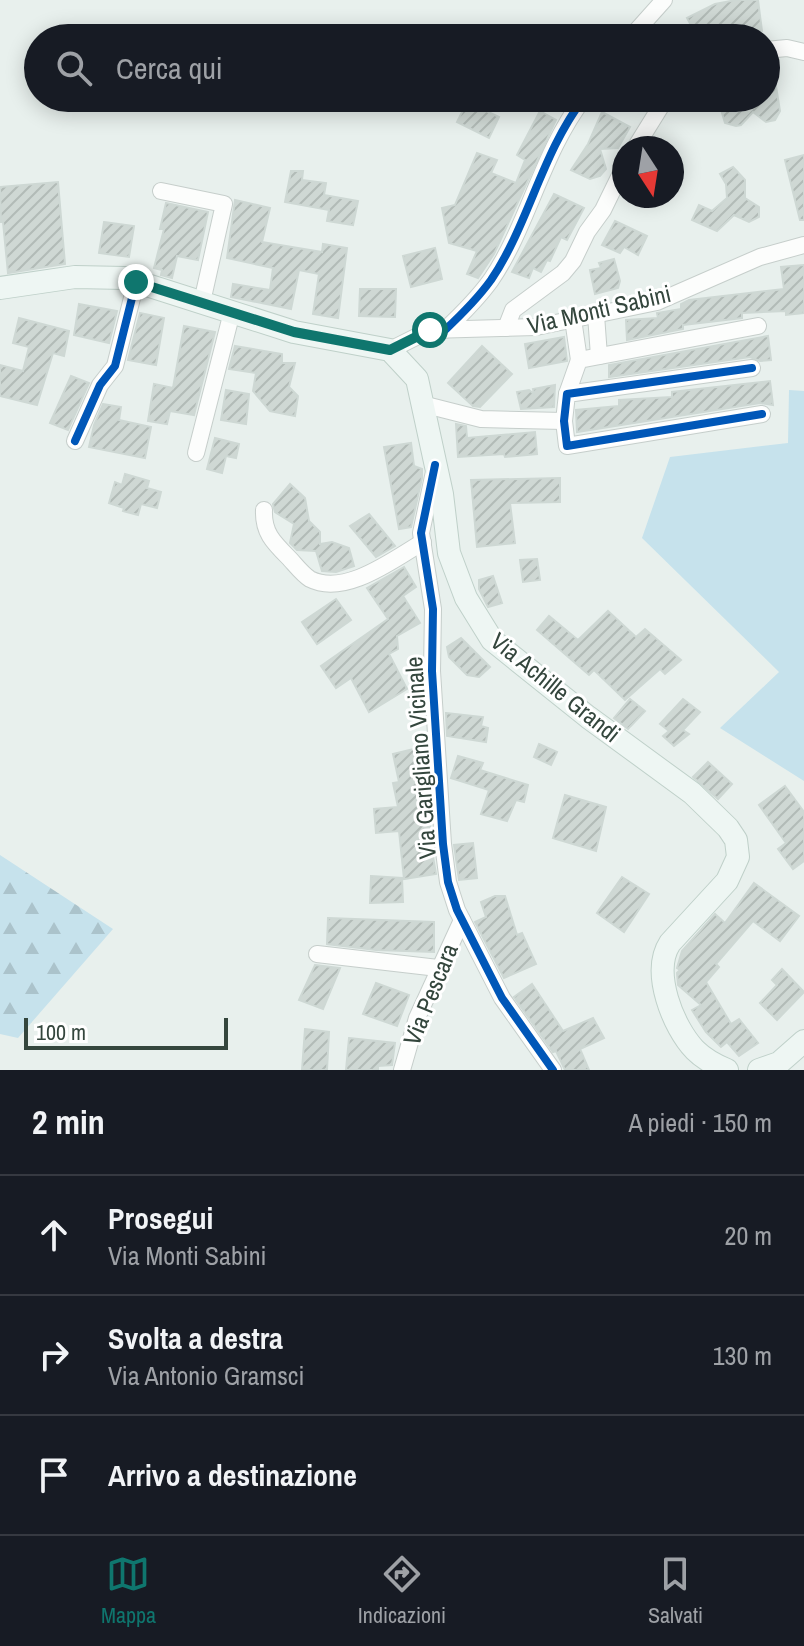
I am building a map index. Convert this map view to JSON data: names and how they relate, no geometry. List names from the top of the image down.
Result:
{
  "streets": {
    "main road": ["Via Achille Grandi"],
    "street": ["Via Monti Sabini", "Via Garigliano Vicinale", "Via Pescara"]
  },
  "crossings": [
    ["Via Monti Sabini", "Via Achille Grandi"],
    ["Via Achille Grandi", "Via Garigliano Vicinale"],
    ["Via Garigliano Vicinale", "Via Pescara"]
  ],
  "scale_bar": "100 m",
  "north": "bottom",
  "page": {
    "search": "Cerca qui",
    "scale": "100 m",
    "heading": ["2 min", "A piedi · 150 m"],
    "list": [
      ["Prosegui", "Via Monti Sabini", "20 m"],
      ["Svolta a destra", "Via Antonio Gramsci", "130 m"],
      "Arrivo a destinazione"
    ],
    "nav": ["Mappa", "Indicazioni", "Salvati"]
  }
}
